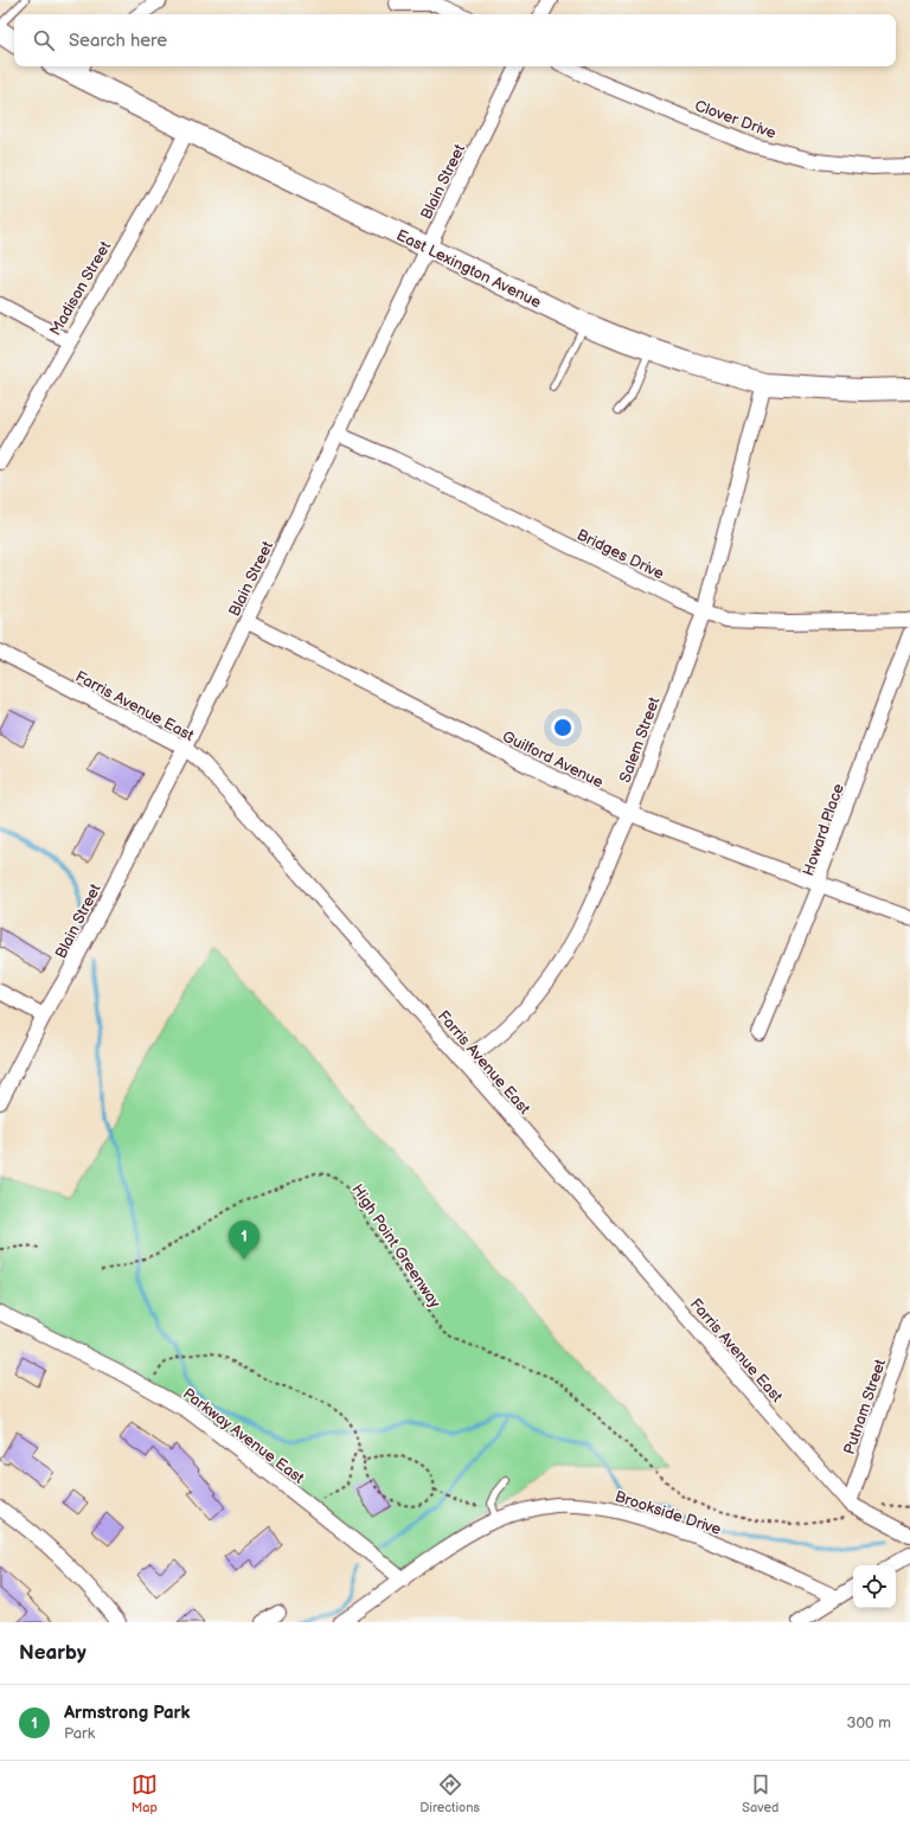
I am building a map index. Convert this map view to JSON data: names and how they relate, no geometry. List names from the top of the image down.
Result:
{
  "streets": {
    "main road": ["East Lexington Avenue"],
    "street": [
      "Clover Drive",
      "Blain Street",
      "Madison Street",
      "Bridges Drive",
      "Farris Avenue East",
      "Salem Street",
      "Guilford Avenue",
      "Howard Place",
      "Putnam Street",
      "Parkway Avenue East",
      "Brookside Drive"
    ],
    "path": ["High Point Greenway"]
  },
  "crossings": [
    ["Blain Street", "East Lexington Avenue"],
    ["Blain Street", "Bridges Drive"],
    ["Blain Street", "Farris Avenue East"],
    ["Blain Street", "Guilford Avenue"],
    ["East Lexington Avenue", "Madison Street"],
    ["East Lexington Avenue", "Salem Street"],
    ["Bridges Drive", "Salem Street"],
    ["Farris Avenue East", "Salem Street"],
    ["Farris Avenue East", "High Point Greenway"],
    ["Farris Avenue East", "Putnam Street"],
    ["Salem Street", "Guilford Avenue"],
    ["Guilford Avenue", "Howard Place"],
    ["High Point Greenway", "Putnam Street"],
    ["Parkway Avenue East", "Brookside Drive"]
  ],
  "page": {
    "search": "Search here",
    "pins": "1",
    "heading": "Nearby",
    "list": [
      {
        "mark": "1",
        "name": "Armstrong Park",
        "note": "Park",
        "value": "300 m"
      }
    ],
    "nav": ["Map", "Directions", "Saved"]
  }
}
